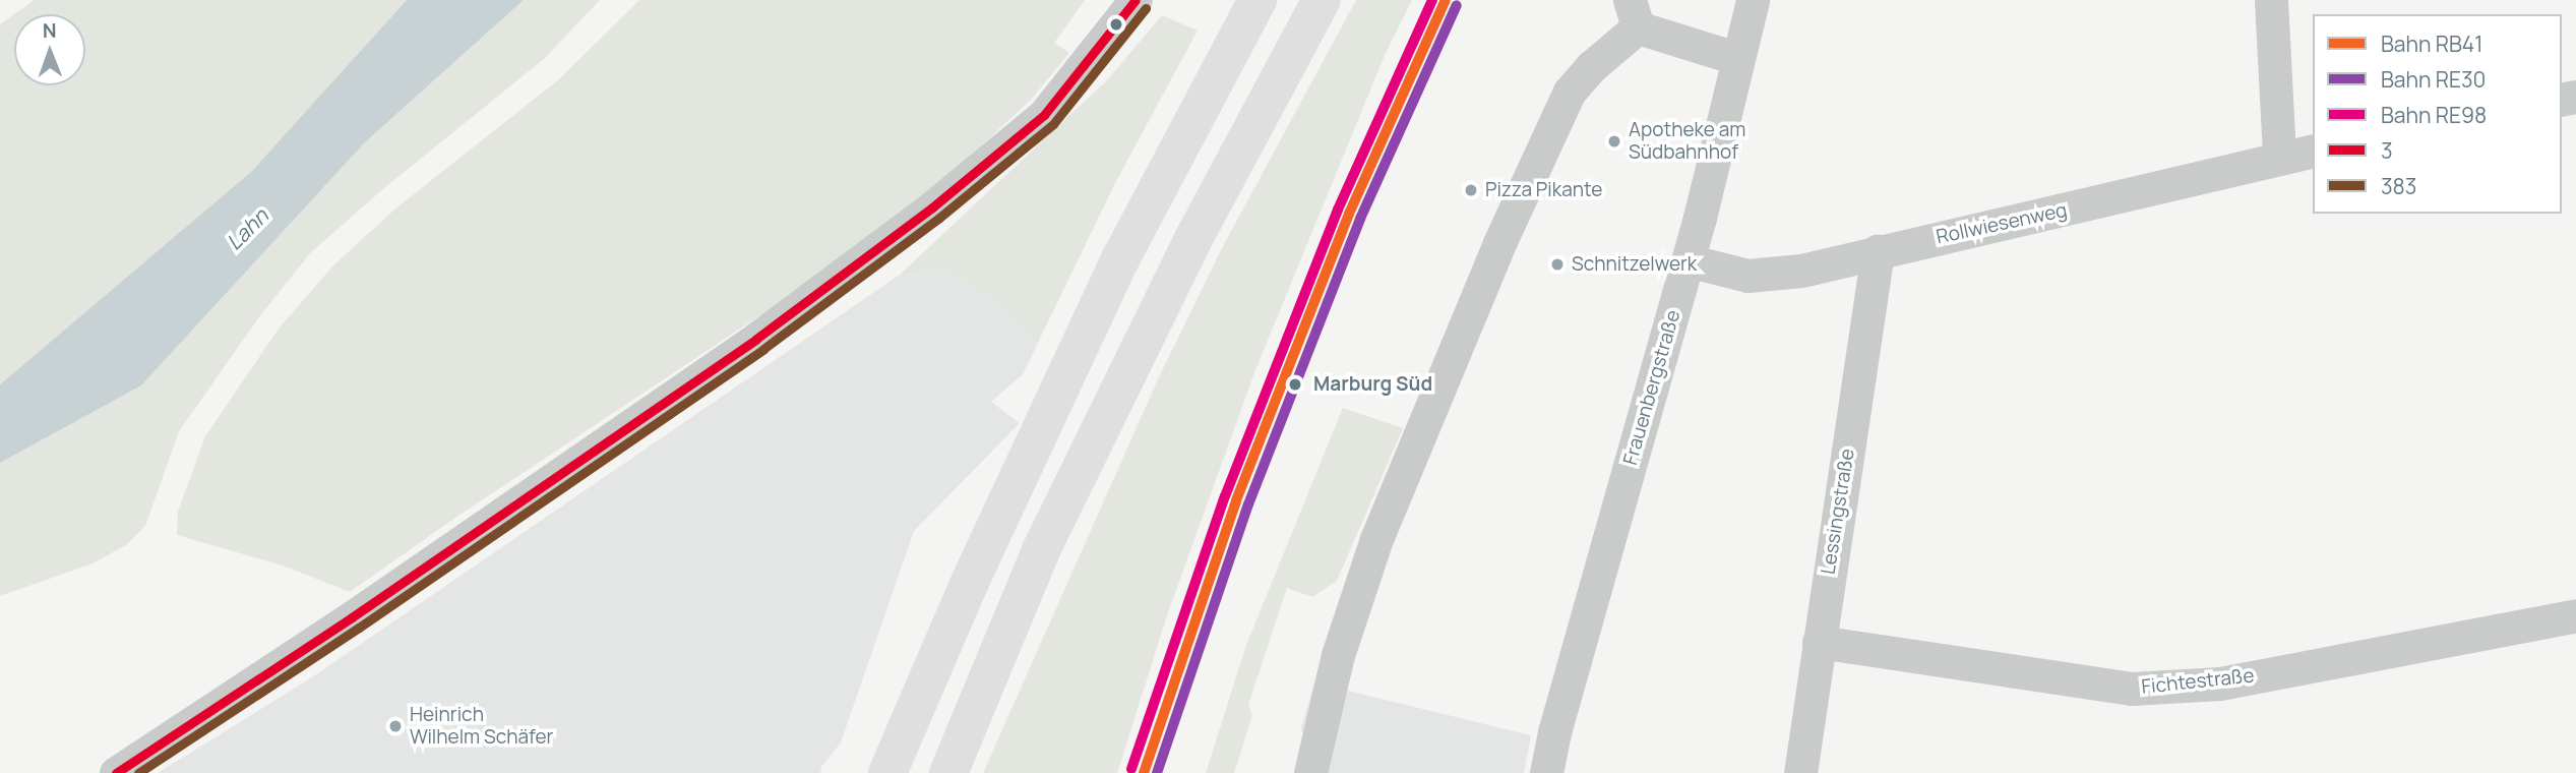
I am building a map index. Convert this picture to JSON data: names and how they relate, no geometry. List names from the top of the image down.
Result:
{
  "streets": {
    "street": [
      "Rollwiesenweg",
      "Frauenbergstraße",
      "Lessingstraße",
      "Fichtestraße"
    ]
  },
  "crossings": [
    ["Rollwiesenweg", "Frauenbergstraße"],
    ["Rollwiesenweg", "Lessingstraße"],
    ["Lessingstraße", "Fichtestraße"]
  ],
  "water": ["Lahn"],
  "places": [
    "Apotheke am Südbahnhof",
    "Pizza Pikante",
    "Schnitzelwerk",
    "Marburg Süd",
    "Heinrich Wilhelm Schäfer"
  ],
  "lines": [
    "rail line RB41",
    "rail line RE98",
    "transit line 3",
    "rail line RE30",
    "transit line 383"
  ],
  "legend": [
    "Bahn RB41",
    "Bahn RE30",
    "Bahn RE98",
    "3",
    "383"
  ],
  "north": "top"
}
